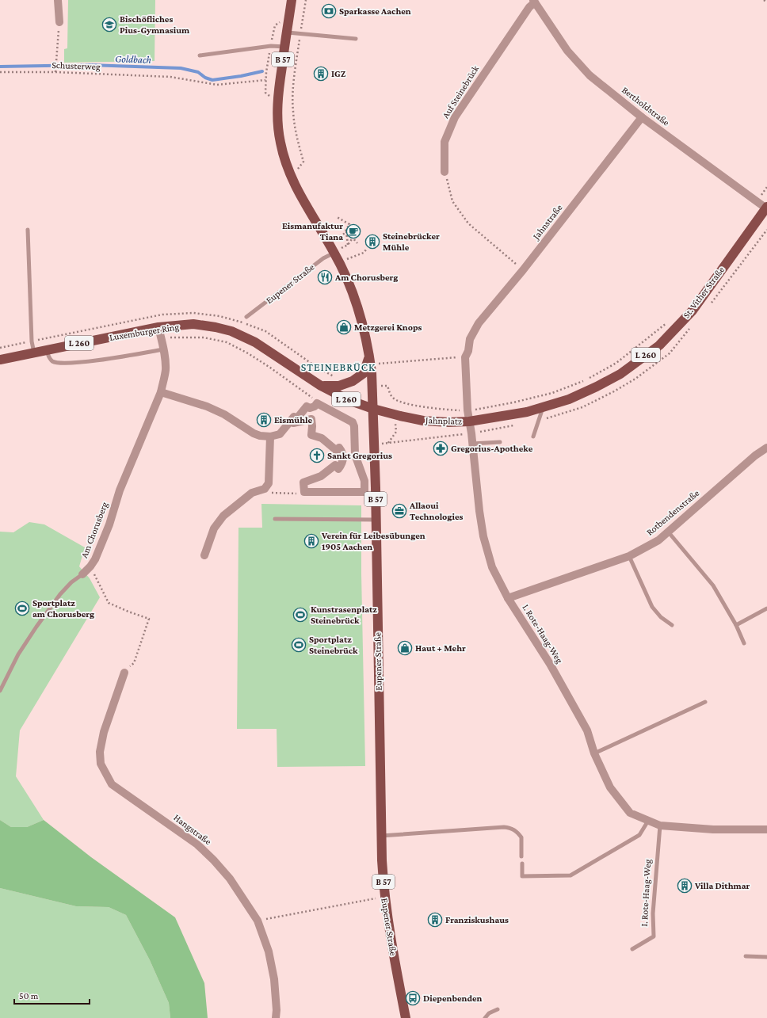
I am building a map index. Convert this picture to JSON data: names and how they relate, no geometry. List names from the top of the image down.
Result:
{
  "streets": {
    "main road": [
      "B 57",
      "Eupener Straße",
      "St. Vither Straße",
      "Luxemburger Ring",
      "L 260",
      "Jahnplatz"
    ],
    "street": [
      "Auf Steinebrück",
      "Bertholdstraße",
      "Jahnstraße",
      "Rotbendenstraße",
      "Am Chorusberg",
      "I. Rote-Haag-Weg",
      "Hangstraße"
    ],
    "path": ["Schusterweg"]
  },
  "crossings": [
    ["B 57", "Eupener Straße"],
    ["B 57", "Luxemburger Ring"],
    ["Auf Steinebrück", "Bertholdstraße"],
    ["Bertholdstraße", "Jahnstraße"],
    ["Bertholdstraße", "St. Vither Straße"],
    ["Jahnstraße", "Jahnplatz"],
    ["Eupener Straße", "Luxemburger Ring"],
    ["Eupener Straße", "Jahnplatz"],
    ["St. Vither Straße", "Jahnplatz"],
    ["St. Vither Straße", "I. Rote-Haag-Weg"],
    ["Luxemburger Ring", "Jahnplatz"],
    ["Luxemburger Ring", "Am Chorusberg"],
    ["Jahnplatz", "I. Rote-Haag-Weg"],
    ["Rotbendenstraße", "I. Rote-Haag-Weg"]
  ],
  "districts": ["STEINEBRÜCK"],
  "water": ["Goldbach"],
  "places": {
    "bank": ["Sparkasse Aachen"],
    "school or university": ["Bischöfliches Pius-Gymnasium"],
    "building": [
      "IGZ",
      "Steinebrücker Mühle",
      "Eismühle",
      "Verein für Leibesübungen 1905 Aachen",
      "Villa Dithmar",
      "Franziskushaus"
    ],
    "cafe": ["Eismanufaktur Tiana"],
    "restaurant": ["Am Chorusberg"],
    "shop": ["Metzgerei Knops", "Haut + Mehr"],
    "pharmacy": ["Gregorius-Apotheke"],
    "church": ["Sankt Gregorius"],
    "office": ["Allaoui Technologies"],
    "sports": ["Sportplatz am Chorusberg", "Kunstrasenplatz Steinebrück", "Sportplatz Steinebrück"],
    "bus stop": ["Diepenbenden"]
  },
  "scale_bar": "50 m"
}
